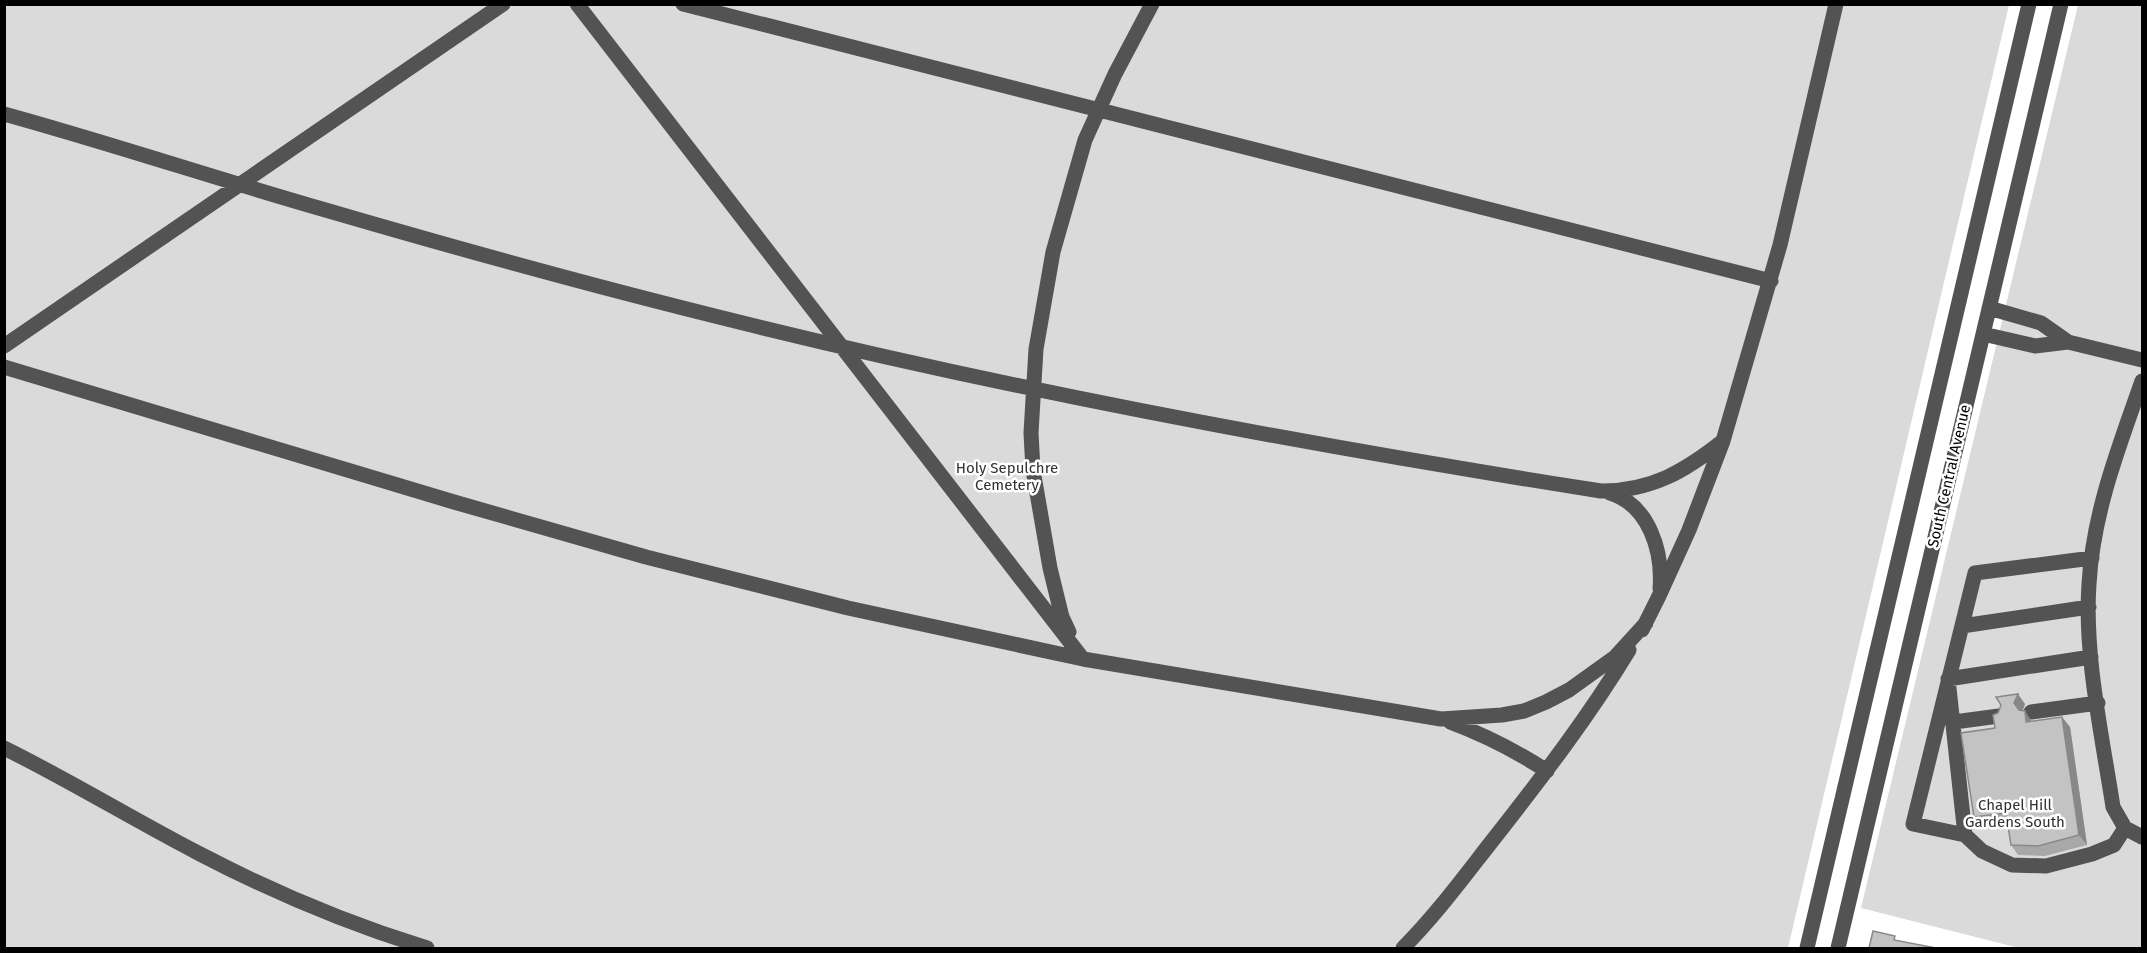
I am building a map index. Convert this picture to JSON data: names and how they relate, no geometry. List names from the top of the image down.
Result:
{
  "streets": {
    "street": ["South Central Avenue"]
  },
  "parks": ["Holy Sepulchre Cemetery", "Chapel Hill Gardens South"]
}
